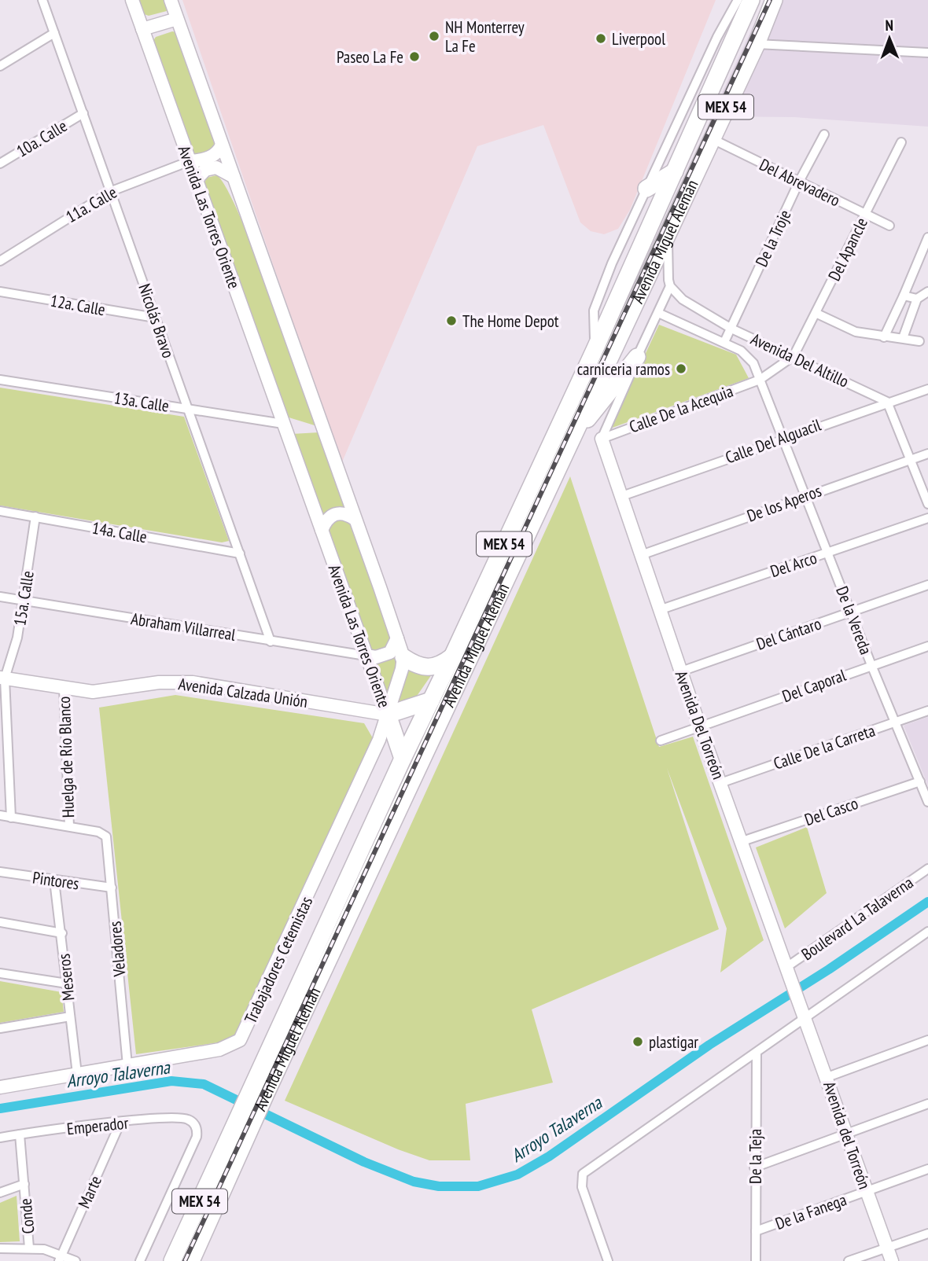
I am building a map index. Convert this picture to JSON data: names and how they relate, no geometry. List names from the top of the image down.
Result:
{
  "streets": {
    "highway": ["MEX 54", "Avenida Miguel Alemán"],
    "street": [
      "10a. Calle",
      "Del Abrevadero",
      "11a. Calle",
      "Avenida Las Torres Oriente",
      "De la Troje",
      "Del Apancle",
      "12a. Calle",
      "Nicolás Bravo",
      "Avenida Del Altillo",
      "13a. Calle",
      "Calle De la Acequia",
      "Calle Del Alguacil",
      "De los Aperos",
      "14a. Calle",
      "Del Arco",
      "15a. Calle",
      "De la Vereda",
      "Abraham Villarreal",
      "Del Cántaro",
      "Del Caporal",
      "Avenida Calzada Unión",
      "Avenida Del Torreón",
      "Calle De la Carreta",
      "Huelga de Río Blanco",
      "Del Casco",
      "Pintores",
      "Boulevard La Talaverna",
      "Veladores",
      "Trabajadores Cetemistas",
      "Meseros",
      "Emperador",
      "Avenida del Torreón",
      "De la Teja",
      "Marte",
      "De la Fanega",
      "Conde"
    ]
  },
  "crossings": [
    ["10a. Calle", "Nicolás Bravo"],
    ["Del Abrevadero", "De la Troje"],
    ["Del Abrevadero", "Avenida Miguel Alemán"],
    ["Del Abrevadero", "Del Apancle"],
    ["11a. Calle", "Avenida Las Torres Oriente"],
    ["11a. Calle", "Nicolás Bravo"],
    ["Avenida Las Torres Oriente", "13a. Calle"],
    ["Avenida Las Torres Oriente", "Abraham Villarreal"],
    ["Avenida Las Torres Oriente", "Avenida Calzada Unión"],
    ["Avenida Las Torres Oriente", "Trabajadores Cetemistas"],
    ["De la Troje", "Avenida Del Altillo"],
    ["De la Troje", "De la Vereda"],
    ["Del Apancle", "Avenida Del Altillo"],
    ["Del Apancle", "Calle De la Acequia"],
    ["12a. Calle", "Nicolás Bravo"],
    ["Nicolás Bravo", "13a. Calle"],
    ["Nicolás Bravo", "14a. Calle"],
    ["Nicolás Bravo", "Abraham Villarreal"],
    ["Avenida Del Altillo", "Calle De la Acequia"],
    ["Avenida Del Altillo", "Calle Del Alguacil"],
    ["Calle De la Acequia", "De la Vereda"],
    ["Calle De la Acequia", "Avenida Del Torreón"],
    ["Calle Del Alguacil", "De la Vereda"],
    ["Calle Del Alguacil", "Avenida Del Torreón"],
    ["De los Aperos", "De la Vereda"],
    ["De los Aperos", "Avenida Del Torreón"],
    ["14a. Calle", "15a. Calle"],
    ["Del Arco", "De la Vereda"],
    ["Del Arco", "Avenida Del Torreón"],
    ["15a. Calle", "Abraham Villarreal"],
    ["15a. Calle", "Avenida Calzada Unión"],
    ["De la Vereda", "Del Cántaro"],
    ["De la Vereda", "Del Caporal"],
    ["De la Vereda", "Calle De la Carreta"],
    ["De la Vereda", "Del Casco"],
    ["Del Cántaro", "Avenida Del Torreón"],
    ["Del Caporal", "Avenida Del Torreón"],
    ["Avenida Calzada Unión", "Huelga de Río Blanco"],
    ["Avenida Calzada Unión", "Trabajadores Cetemistas"],
    ["Avenida Del Torreón", "Calle De la Carreta"],
    ["Avenida Del Torreón", "Del Casco"],
    ["Avenida Del Torreón", "Boulevard La Talaverna"],
    ["Avenida Del Torreón", "Avenida del Torreón"],
    ["Huelga de Río Blanco", "Veladores"],
    ["Pintores", "Veladores"],
    ["Pintores", "Meseros"],
    ["Veladores", "Trabajadores Cetemistas"],
    ["Trabajadores Cetemistas", "Meseros"],
    ["Emperador", "Marte"],
    ["Emperador", "Conde"],
    ["Avenida del Torreón", "De la Fanega"],
    ["De la Teja", "De la Fanega"]
  ],
  "water": ["Arroyo Talaverna"],
  "places": [
    "NH Monterrey La Fe",
    "Liverpool",
    "Paseo La Fe",
    "The Home Depot",
    "carniceria ramos",
    "plastigar"
  ],
  "north": "top"
}
